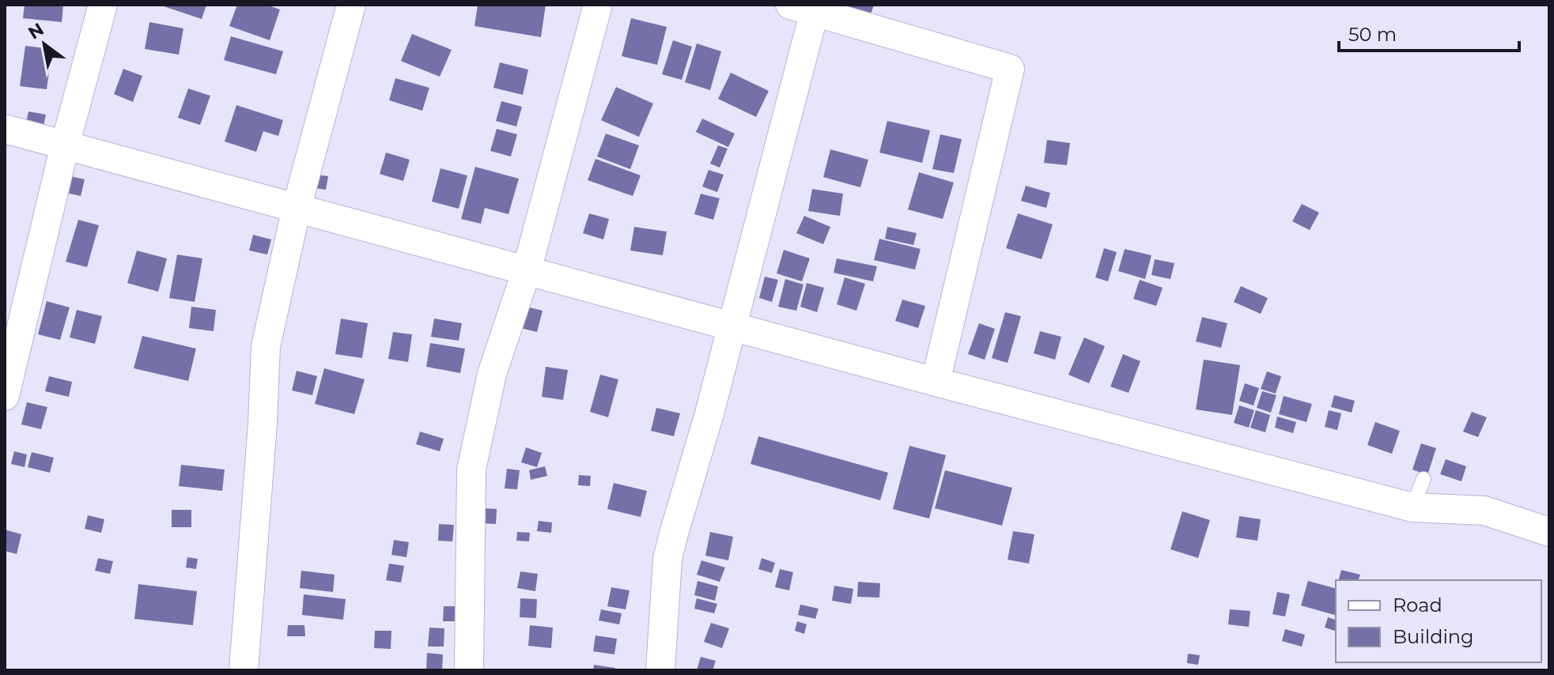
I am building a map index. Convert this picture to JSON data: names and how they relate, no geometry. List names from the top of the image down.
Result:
{
  "legend": ["Road", "Building"],
  "scale_bar": "50 m",
  "north": "top left"
}
